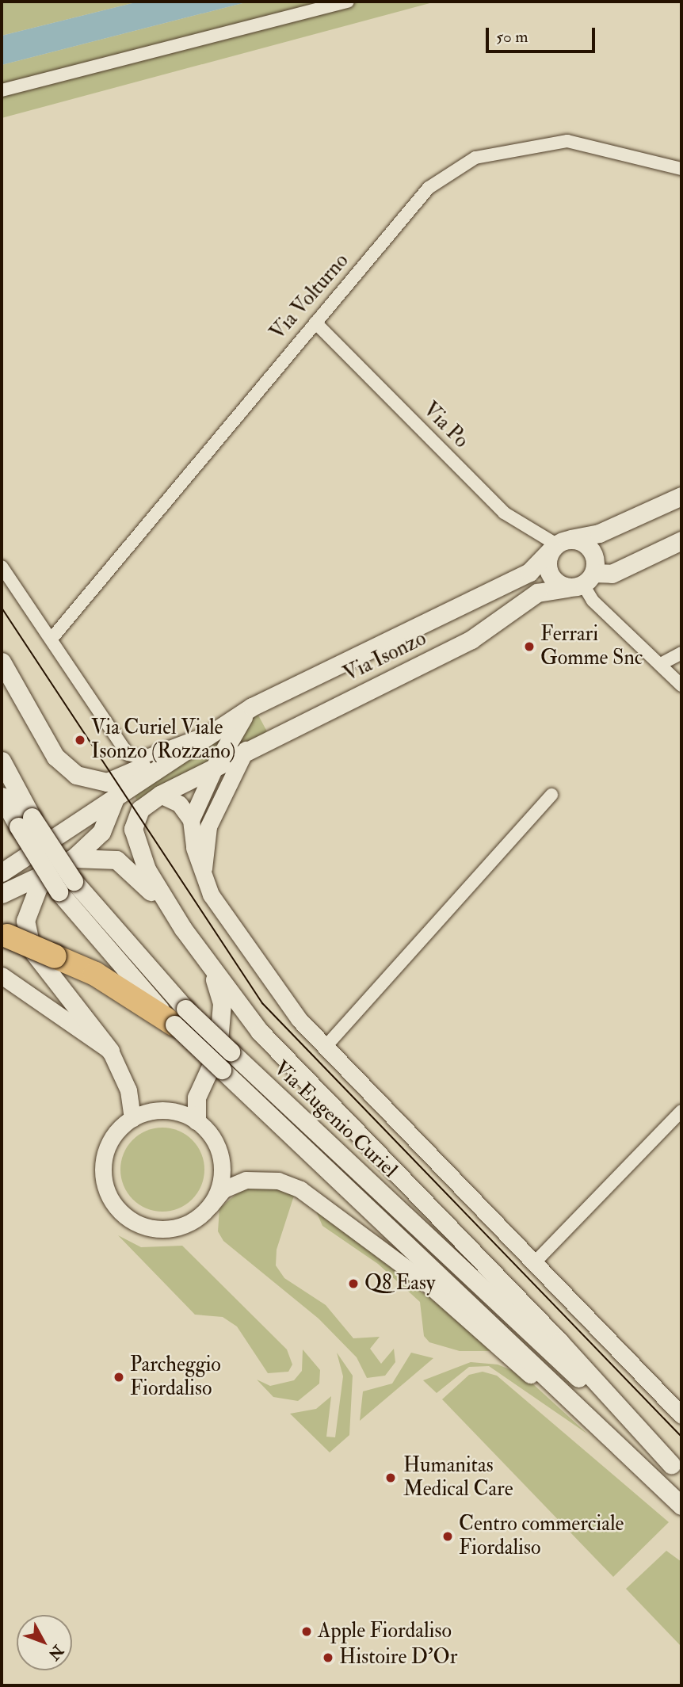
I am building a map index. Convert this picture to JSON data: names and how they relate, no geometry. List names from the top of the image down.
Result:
{
  "streets": {
    "main road": ["Via Isonzo", "Via Eugenio Curiel"],
    "street": ["Via Volturno", "Via Po"]
  },
  "crossings": [
    ["Via Volturno", "Via Po"],
    ["Via Po", "Via Isonzo"]
  ],
  "places": [
    "Ferrari Gomme Snc",
    "Via Curiel Viale Isonzo (Rozzano)",
    "Q8 Easy",
    "Parcheggio Fiordaliso",
    "Humanitas Medical Care",
    "Centro commerciale Fiordaliso",
    "Apple Fiordaliso",
    "Histoire D'Or"
  ],
  "scale_bar": "50 m",
  "north": "bottom right"
}
